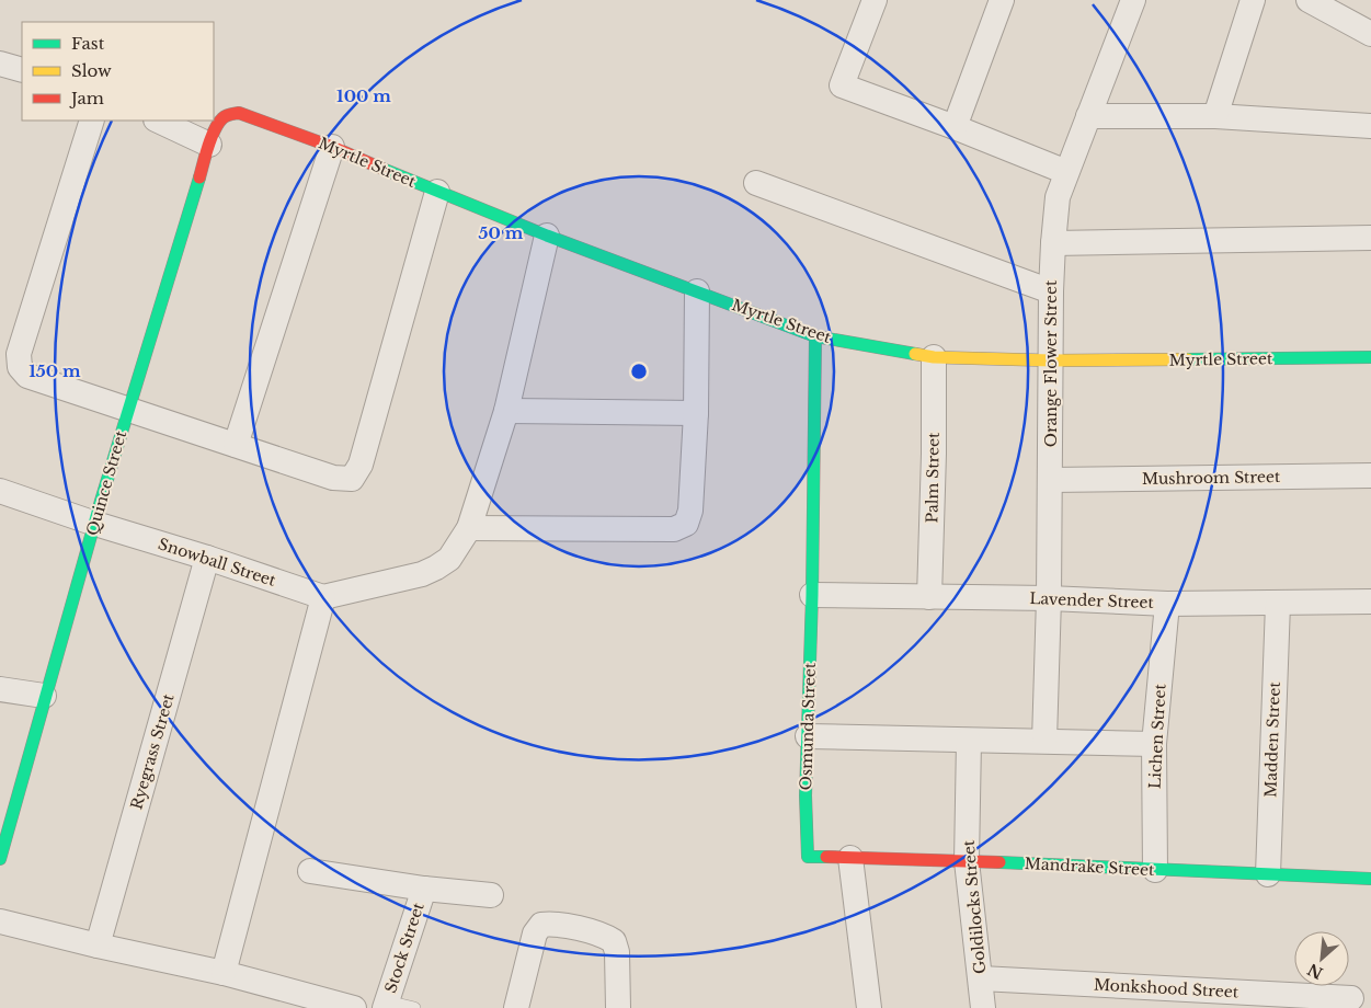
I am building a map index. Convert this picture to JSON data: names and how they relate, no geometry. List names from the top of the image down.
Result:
{
  "streets": {
    "street": [
      "Myrtle Street",
      "Orange Flower Street",
      "Palm Street",
      "Mushroom Street",
      "Quince Street",
      "Snowball Street",
      "Lavender Street",
      "Osmunda Street",
      "Lichen Street",
      "Madden Street",
      "Ryegrass Street",
      "Mandrake Street",
      "Goldilocks Street",
      "Stock Street",
      "Monkshood Street"
    ]
  },
  "crossings": [
    ["Myrtle Street", "Orange Flower Street"],
    ["Myrtle Street", "Palm Street"],
    ["Myrtle Street", "Quince Street"],
    ["Myrtle Street", "Osmunda Street"],
    ["Orange Flower Street", "Mushroom Street"],
    ["Orange Flower Street", "Lavender Street"],
    ["Palm Street", "Lavender Street"],
    ["Quince Street", "Snowball Street"],
    ["Snowball Street", "Ryegrass Street"],
    ["Lavender Street", "Osmunda Street"],
    ["Lavender Street", "Lichen Street"],
    ["Lavender Street", "Madden Street"],
    ["Osmunda Street", "Mandrake Street"],
    ["Lichen Street", "Mandrake Street"],
    ["Madden Street", "Mandrake Street"],
    ["Mandrake Street", "Goldilocks Street"],
    ["Goldilocks Street", "Monkshood Street"]
  ],
  "legend": ["Fast", "Slow", "Jam"],
  "north": "bottom left",
  "rings": ["100 m", "50 m", "150 m"]
}
